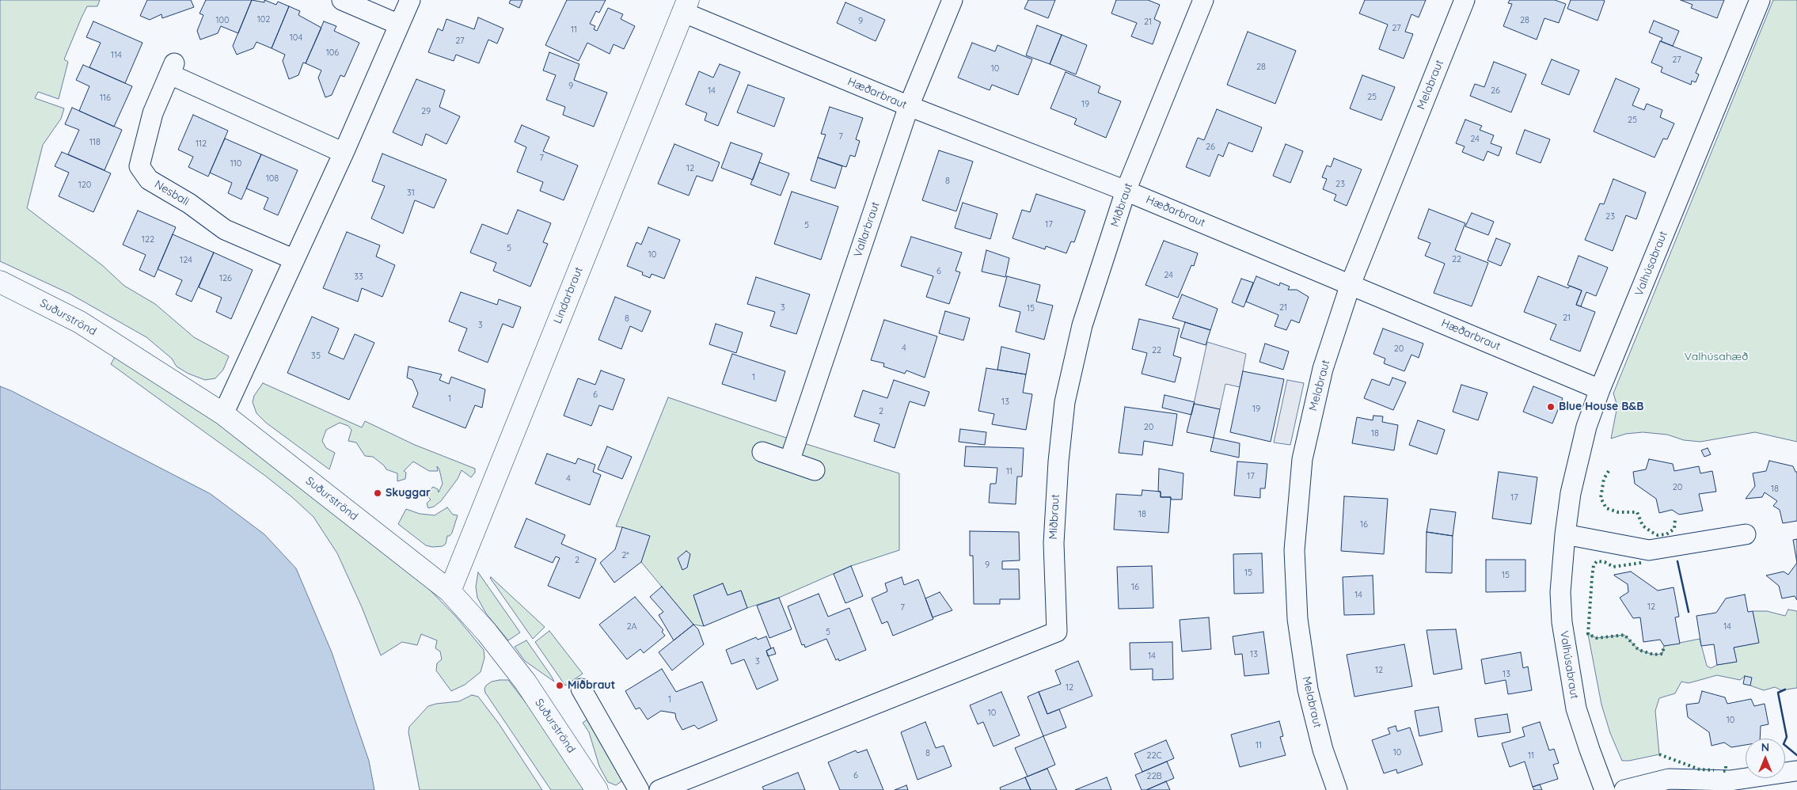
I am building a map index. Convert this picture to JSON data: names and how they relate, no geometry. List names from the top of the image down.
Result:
{
  "streets": {
    "street": [
      "Melabraut",
      "Hæðarbraut",
      "Nesbali",
      "Miðbraut",
      "Vallarbraut",
      "Valhúsabraut",
      "Lindarbraut",
      "Suðurströnd"
    ]
  },
  "crossings": [
    ["Melabraut", "Hæðarbraut"],
    ["Hæðarbraut", "Miðbraut"],
    ["Hæðarbraut", "Vallarbraut"],
    ["Hæðarbraut", "Valhúsabraut"],
    ["Hæðarbraut", "Lindarbraut"],
    ["Lindarbraut", "Suðurströnd"]
  ],
  "parks": ["Valhúsahæð"],
  "places": ["Blue House B&B", "Skuggar", "Miðbraut"],
  "house_numbers": [
    "102",
    "100",
    "28",
    "9",
    "21",
    "27",
    "11",
    "104",
    "27",
    "106",
    "114",
    "27",
    "28",
    "10",
    "9",
    "14",
    "26",
    "25",
    "116",
    "19",
    "29",
    "25",
    "7",
    "24",
    "118",
    "112",
    "26",
    "7",
    "110",
    "12",
    "108",
    "8",
    "23",
    "120",
    "31",
    "23",
    "17",
    "5",
    "122",
    "5",
    "10",
    "22",
    "124",
    "6",
    "24",
    "33",
    "126",
    "3",
    "21",
    "15",
    "21",
    "8",
    "3",
    "4",
    "20",
    "22",
    "35",
    "1",
    "6",
    "1",
    "13",
    "19",
    "2",
    "20",
    "18",
    "11",
    "17",
    "4",
    "20",
    "18",
    "17",
    "18",
    "16",
    "2*",
    "2",
    "9",
    "15",
    "15",
    "16",
    "14",
    "12",
    "7",
    "2A",
    "14",
    "5",
    "13",
    "14",
    "3",
    "12",
    "13",
    "12",
    "1",
    "10",
    "10",
    "11",
    "10",
    "8",
    "22C",
    "11",
    "6",
    "22B"
  ],
  "north": "top"
}
